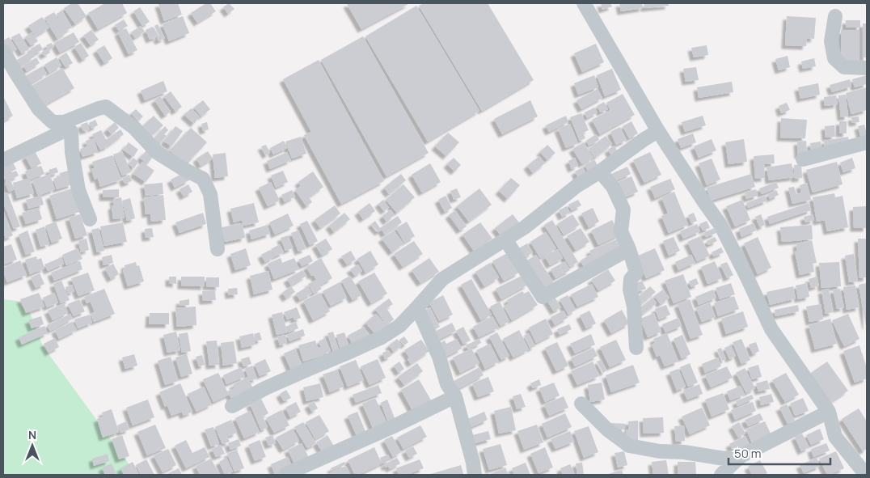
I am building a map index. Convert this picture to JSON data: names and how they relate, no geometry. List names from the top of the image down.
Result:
{
  "scale_bar": "50 m",
  "north": "top"
}
